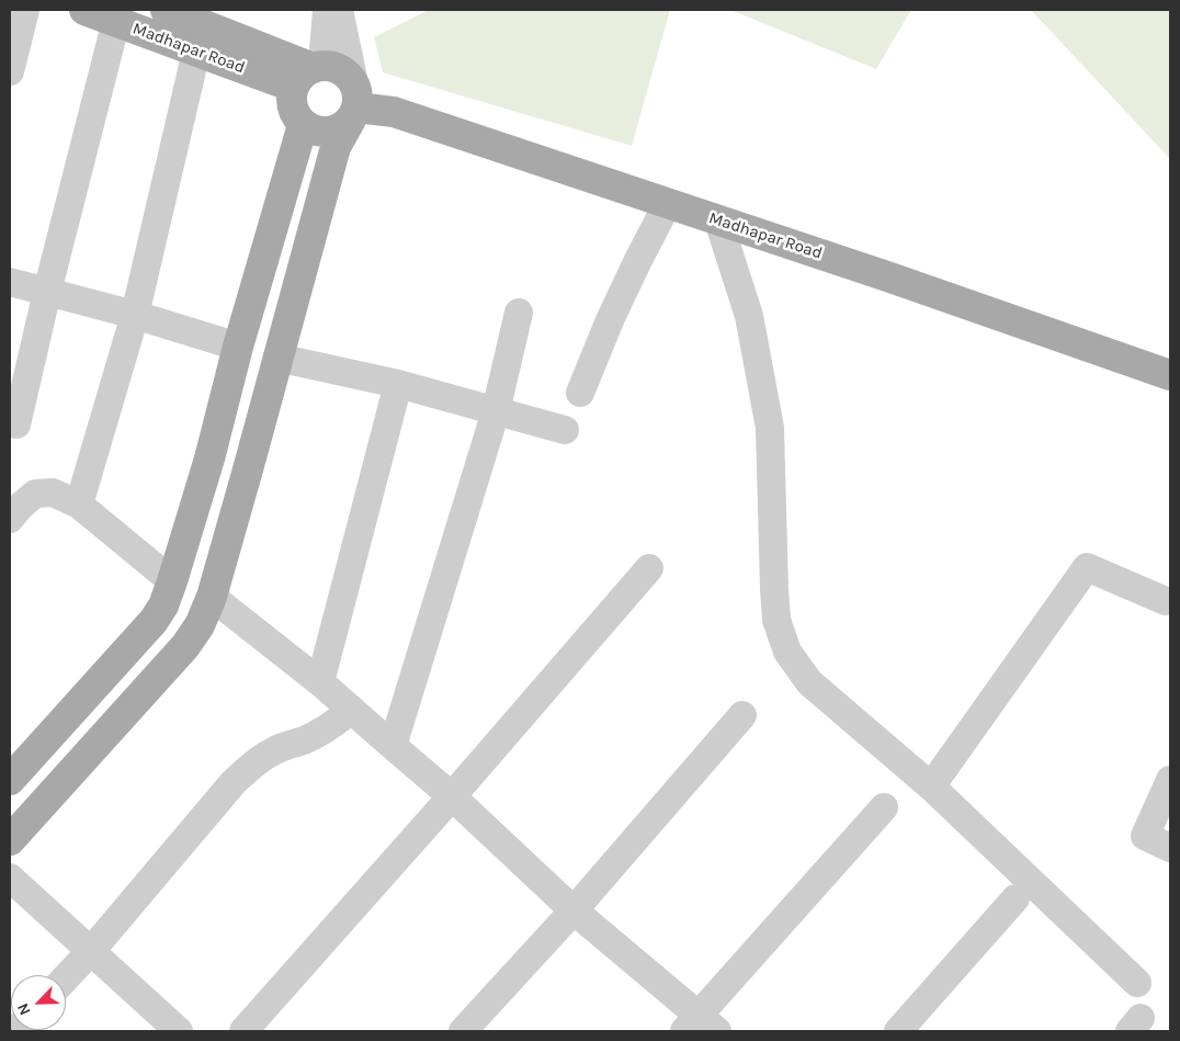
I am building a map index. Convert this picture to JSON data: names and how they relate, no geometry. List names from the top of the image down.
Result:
{
  "streets": {
    "main road": ["Madhapar Road"]
  },
  "north": "bottom left"
}
